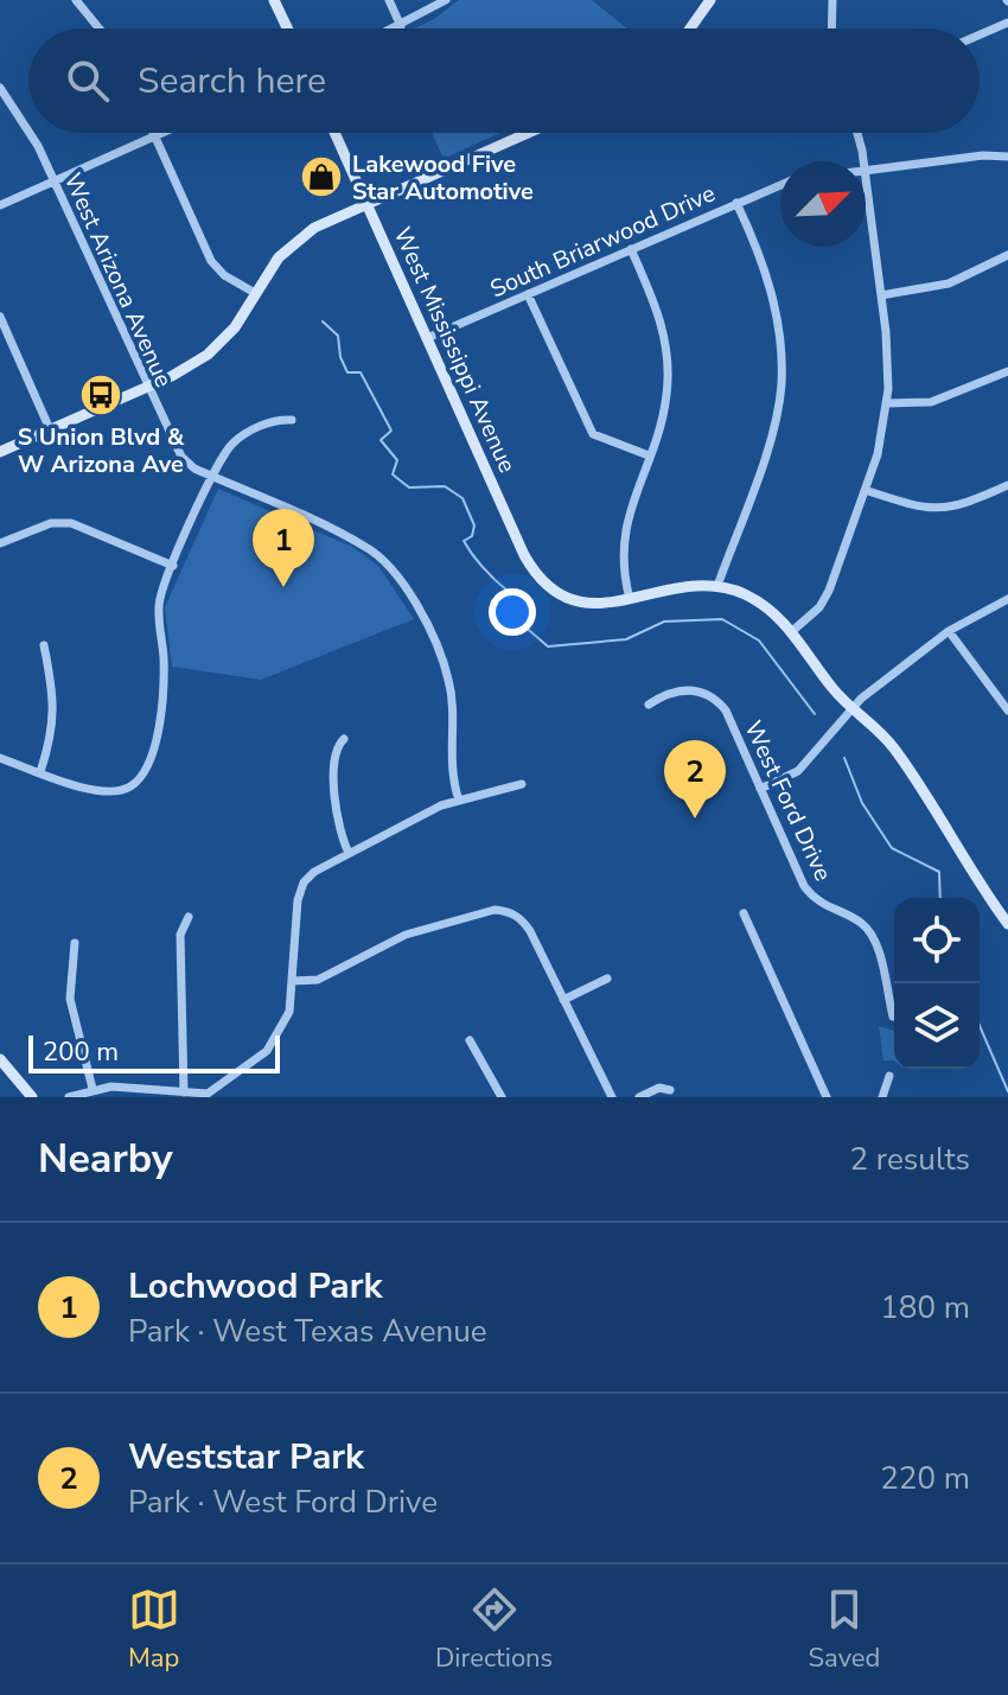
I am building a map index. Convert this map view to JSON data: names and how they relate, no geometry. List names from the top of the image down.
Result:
{
  "streets": {
    "street": [
      "South Briarwood Drive",
      "West Arizona Avenue",
      "West Mississippi Avenue",
      "West Ford Drive"
    ]
  },
  "crossings": [
    ["South Briarwood Drive", "West Mississippi Avenue"]
  ],
  "places": {
    "shop": ["Lakewood Five Star Automotive"],
    "bus stop": ["S Union Blvd & W Arizona Ave"]
  },
  "scale_bar": "200 m",
  "north": "top right",
  "page": {
    "search": "Search here",
    "pins": ["1", "2"],
    "scale": "200 m",
    "heading": ["Nearby", "2 results"],
    "list": [
      {
        "mark": "1",
        "name": "Lochwood Park",
        "note": "Park · West Texas Avenue",
        "value": "180 m"
      },
      {
        "mark": "2",
        "name": "Weststar Park",
        "note": "Park · West Ford Drive",
        "value": "220 m"
      }
    ],
    "nav": ["Map", "Directions", "Saved"]
  }
}
